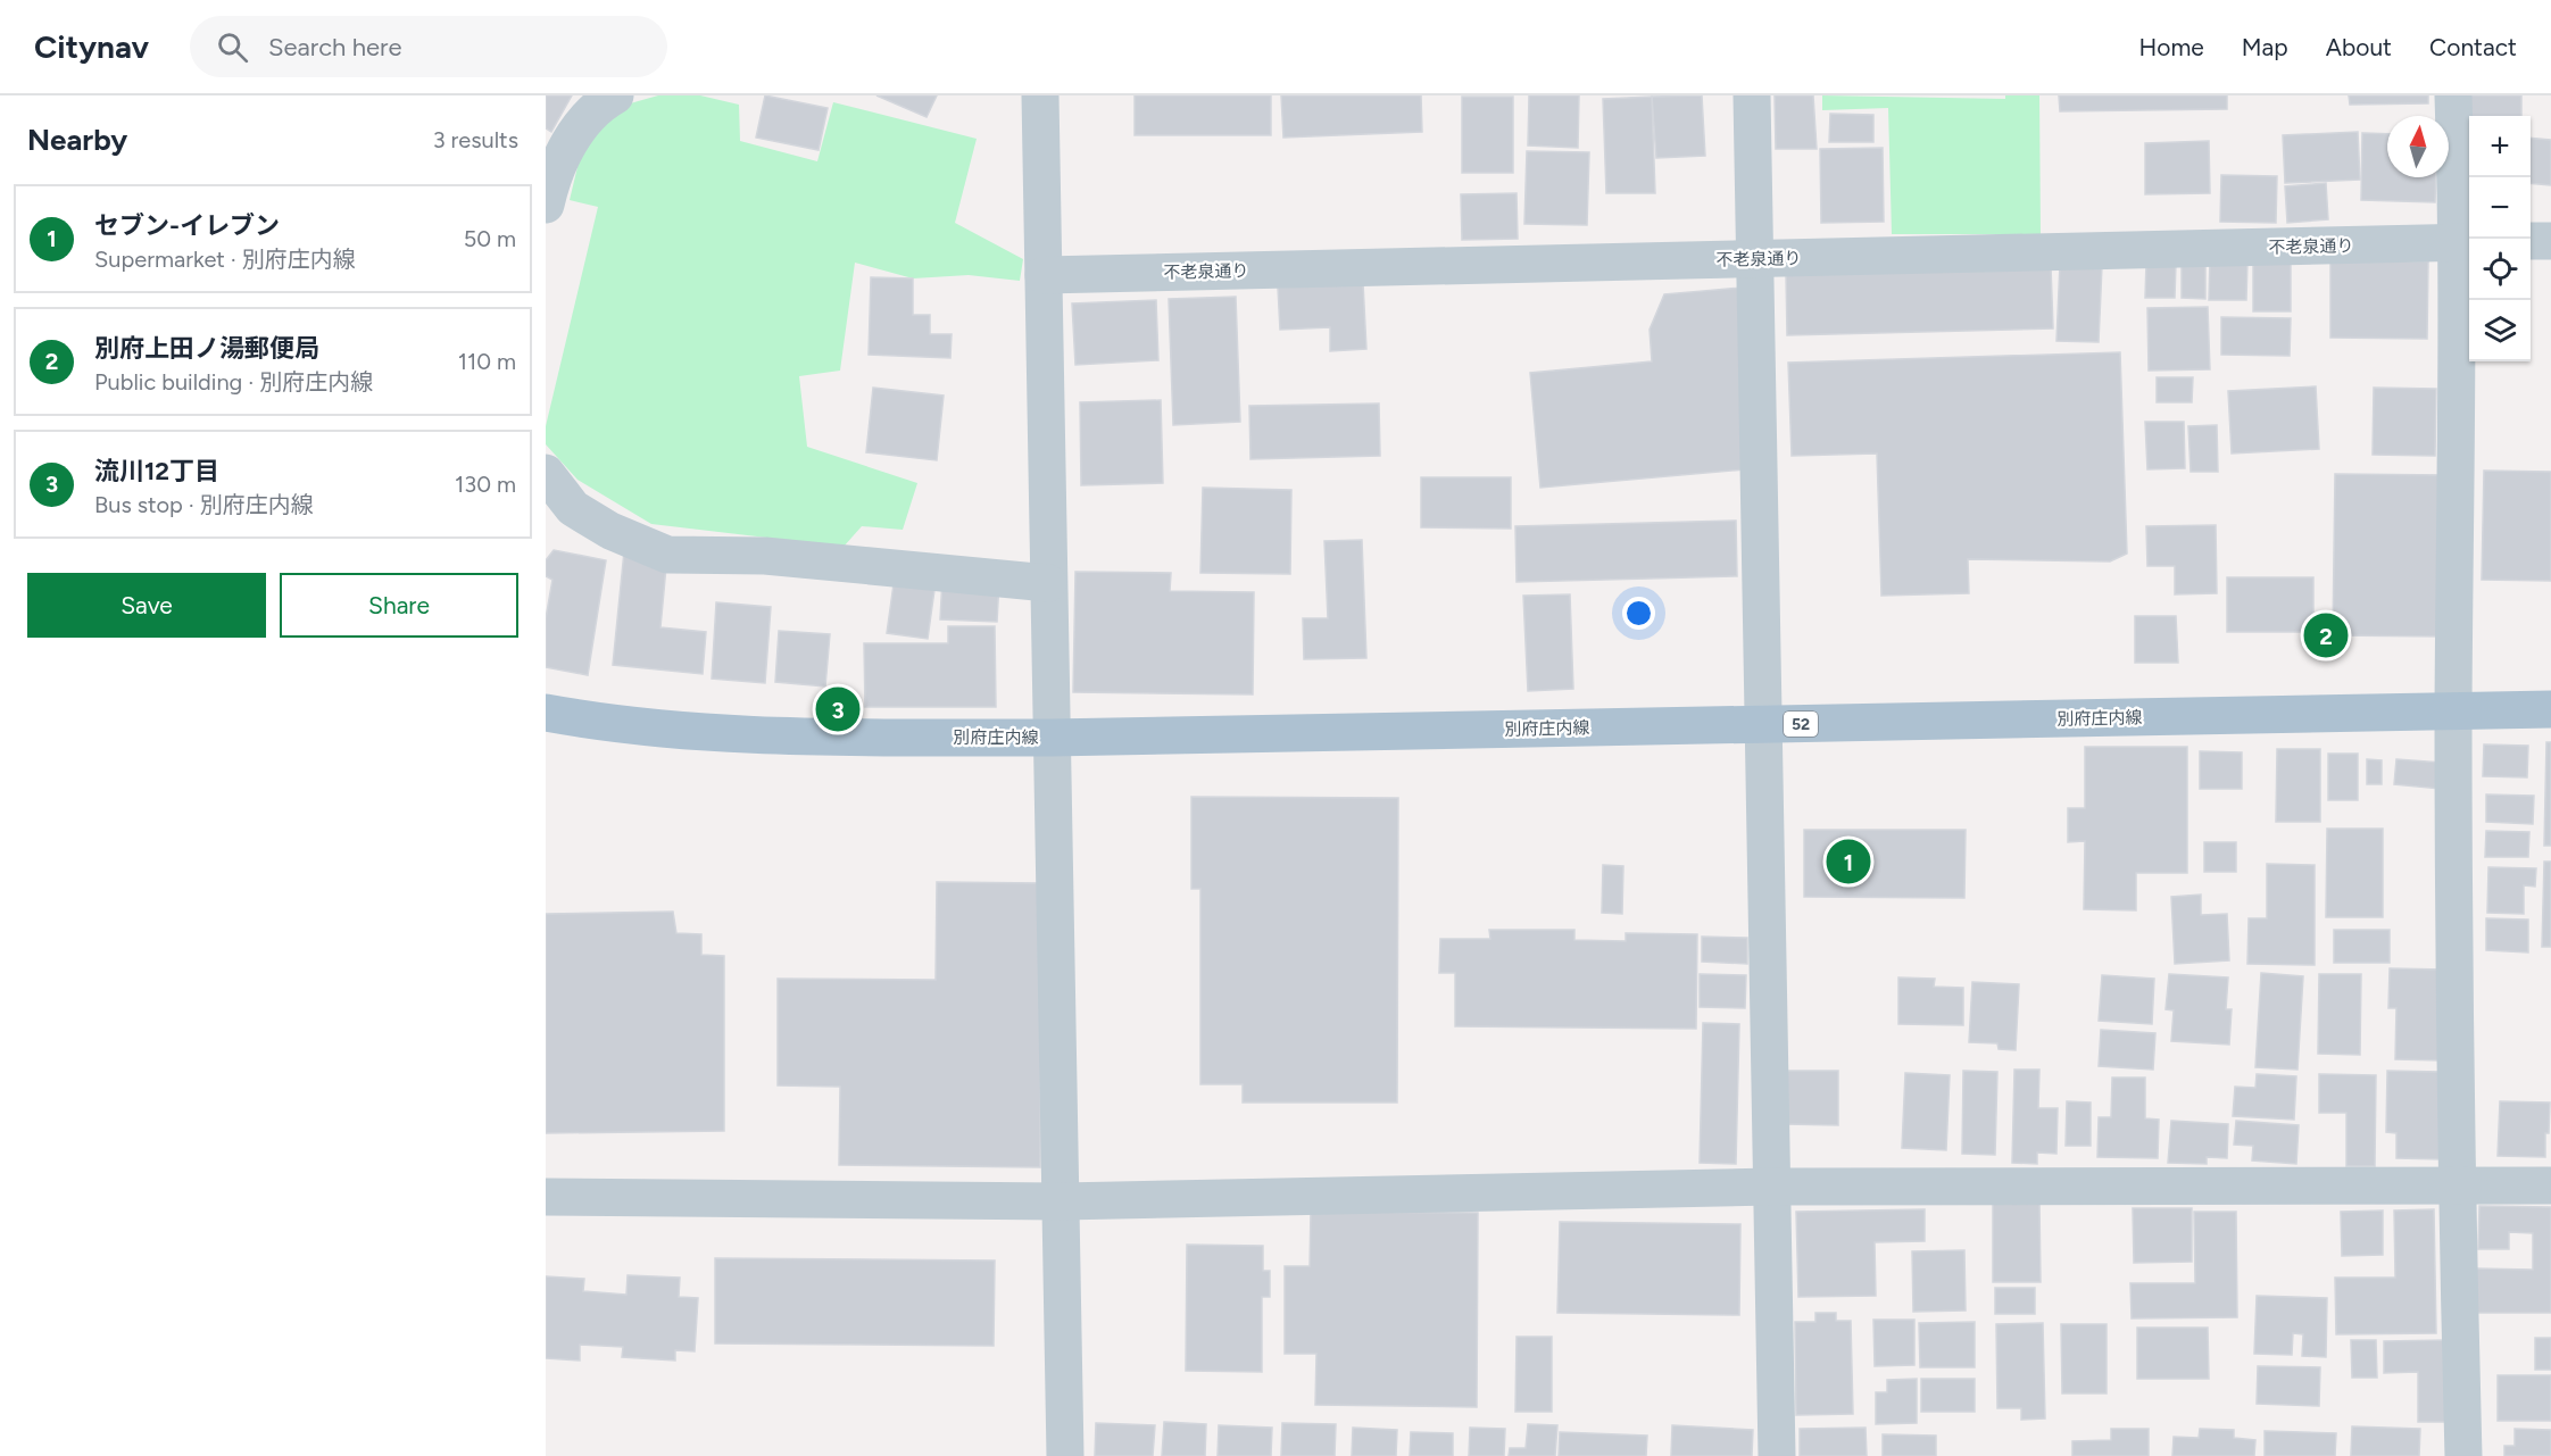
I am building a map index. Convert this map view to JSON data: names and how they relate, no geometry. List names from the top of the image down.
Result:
{
  "streets": {
    "main road": ["別府庄内線", "52"],
    "street": ["不老泉通り"]
  },
  "north": "top",
  "page": {
    "header": "Citynav",
    "search": "Search here",
    "nav": [
      "Home",
      "Map",
      "About",
      "Contact"
    ],
    "heading": ["Nearby", "3 results"],
    "map_buttons": ["+", "−"],
    "list": [
      {
        "mark": "1",
        "name": "セブン-イレブン",
        "note": "Supermarket · 別府庄内線",
        "value": "50 m"
      },
      {
        "mark": "2",
        "name": "別府上田ノ湯郵便局",
        "note": "Public building · 別府庄内線",
        "value": "110 m"
      },
      {
        "mark": "3",
        "name": "流川12丁目",
        "note": "Bus stop · 別府庄内線",
        "value": "130 m"
      }
    ],
    "buttons": ["Save", "Share"],
    "pins": ["2", "3", "1"]
  }
}
